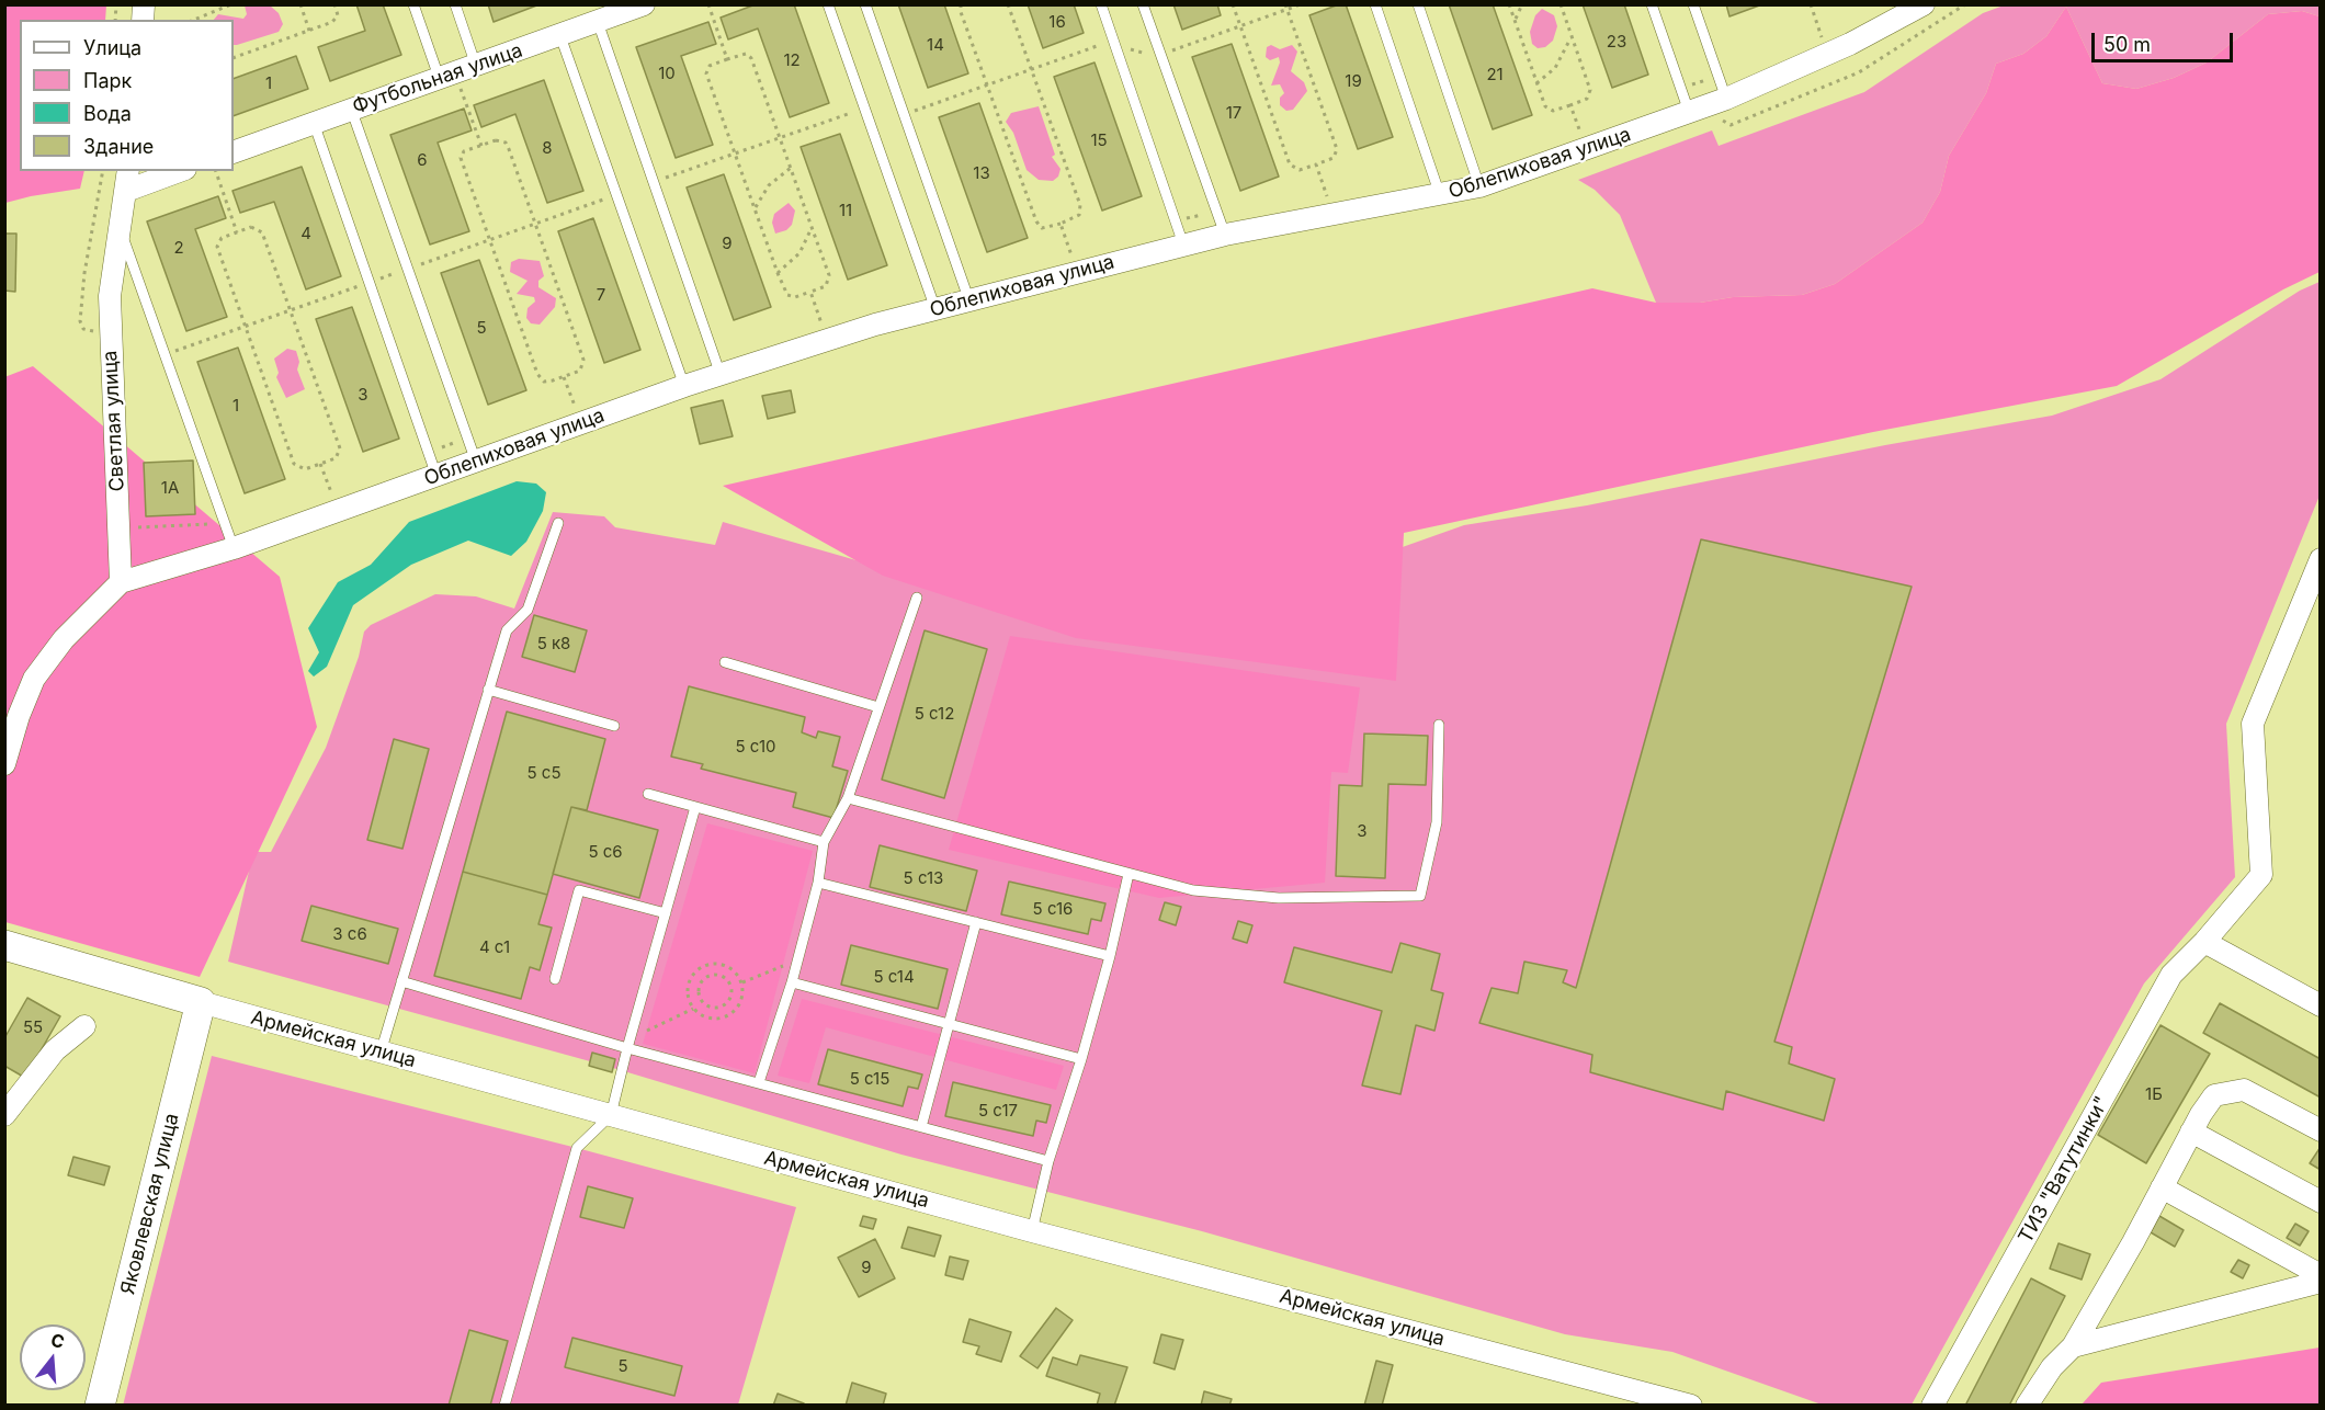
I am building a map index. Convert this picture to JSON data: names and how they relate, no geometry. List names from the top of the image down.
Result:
{
  "streets": {
    "street": [
      "Футбольная улица",
      "Облепиховая улица",
      "Светлая улица",
      "Армейская улица",
      "ТИЗ \"Ватутинки\"",
      "Яковлевская улица"
    ]
  },
  "crossings": [
    ["Облепиховая улица", "Светлая улица"],
    ["Армейская улица", "Яковлевская улица"]
  ],
  "house_numbers": [
    "16",
    "23",
    "14",
    "12",
    "10",
    "21",
    "19",
    "1",
    "17",
    "15",
    "8",
    "6",
    "13",
    "11",
    "4",
    "9",
    "2",
    "7",
    "5",
    "3",
    "1",
    "1А",
    "5 к8",
    "5 с12",
    "5 с10",
    "5 с5",
    "3",
    "5 с6",
    "5 с13",
    "5 с16",
    "3 с6",
    "4 с1",
    "5 с14",
    "55",
    "5 с15",
    "1Б",
    "5 с17",
    "9",
    "5"
  ],
  "legend": [
    "Улица",
    "Парк",
    "Вода",
    "Здание"
  ],
  "scale_bar": "50 m",
  "north": "top"
}
